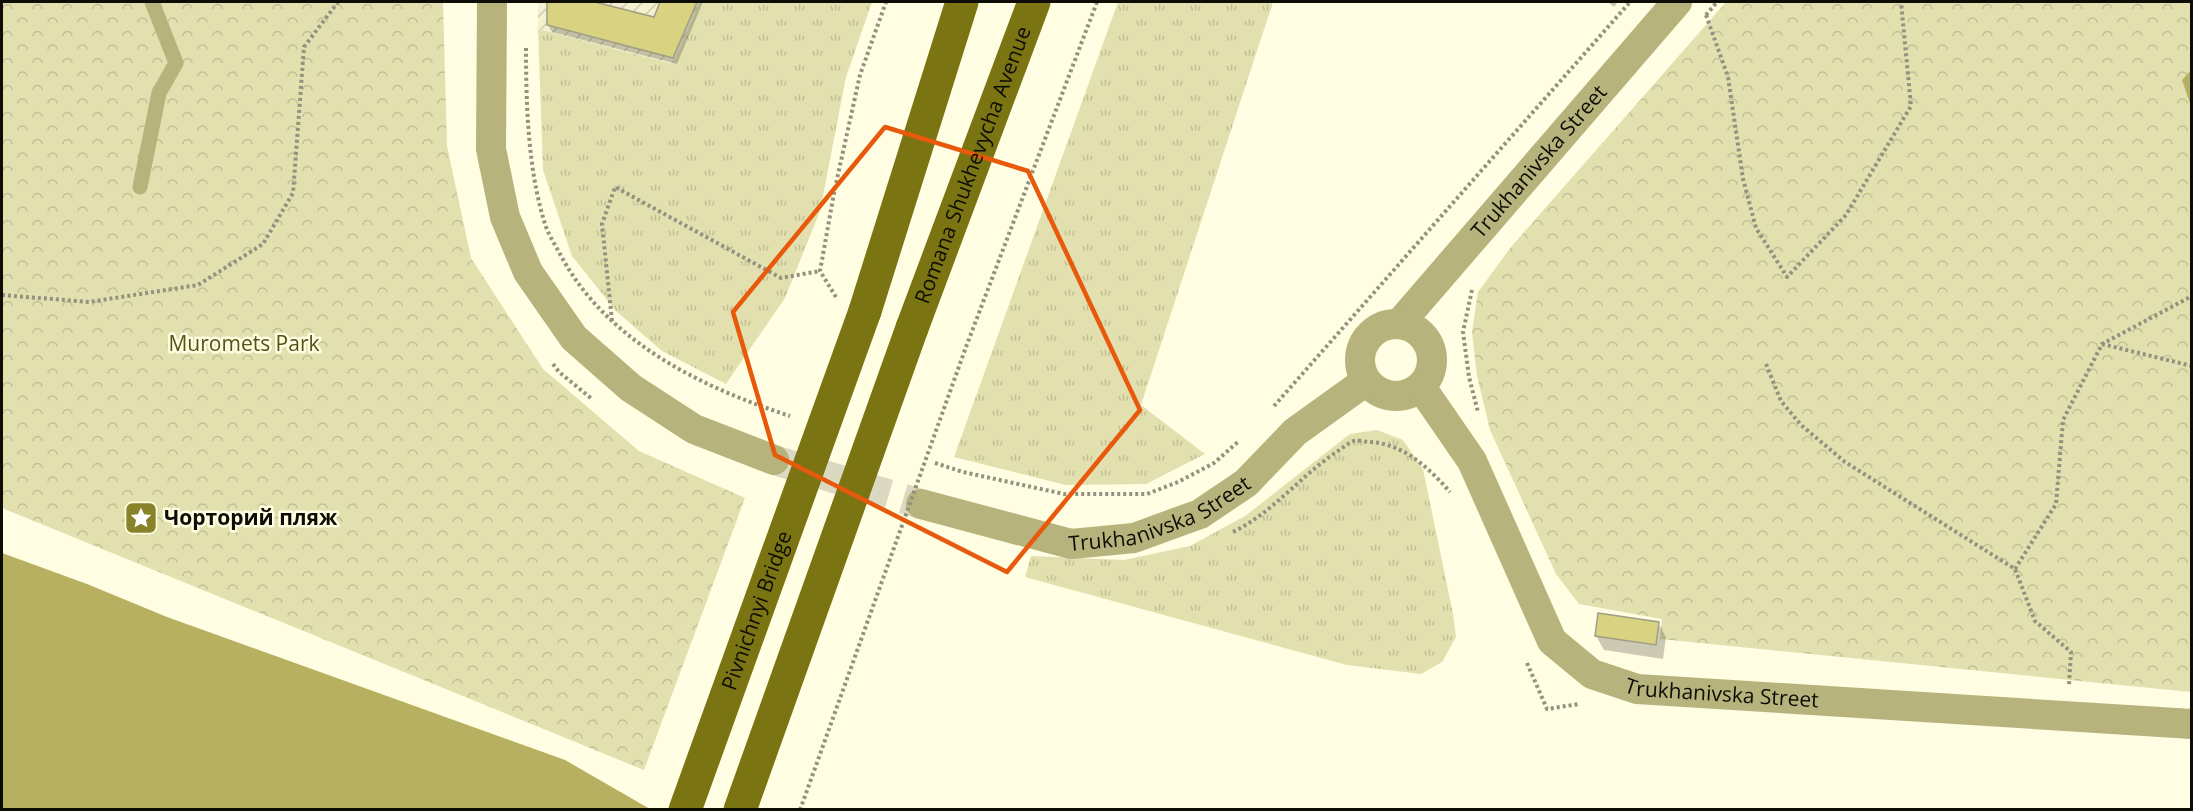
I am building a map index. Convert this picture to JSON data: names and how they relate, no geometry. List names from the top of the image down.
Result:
{
  "streets": {
    "main road": ["Romana Shukhevycha Avenue", "Pivnichnyi Bridge"],
    "street": ["Trukhanivska Street"]
  },
  "parks": ["Muromets Park"],
  "places": {
    "place": ["Чорторий пляж"]
  }
}
